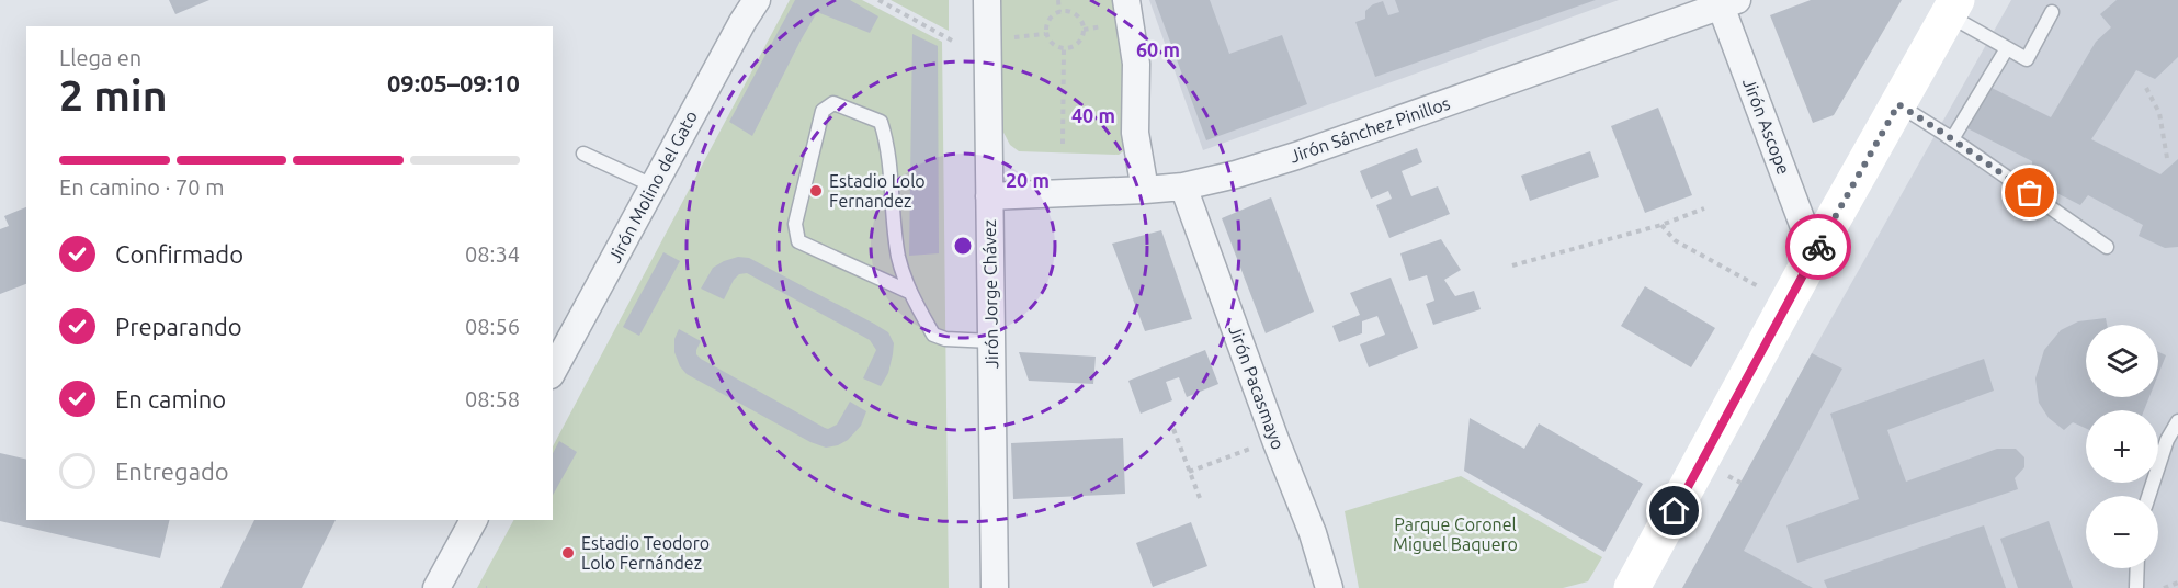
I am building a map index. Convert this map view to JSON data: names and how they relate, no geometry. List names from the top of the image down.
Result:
{
  "streets": {
    "street": [
      "Jirón Ascope",
      "Jirón Sánchez Pinillos",
      "Jirón Molino del Gato",
      "Jirón Jorge Chávez",
      "Jirón Pacasmayo"
    ]
  },
  "crossings": [
    ["Jirón Ascope", "Jirón Sánchez Pinillos"],
    ["Jirón Sánchez Pinillos", "Jirón Jorge Chávez"],
    ["Jirón Sánchez Pinillos", "Jirón Pacasmayo"]
  ],
  "parks": ["Parque Coronel Miguel Baquero"],
  "places": ["Estadio Lolo Fernandez", "Estadio Teodoro Lolo Fernández"],
  "page": {
    "heading": ["2 min", "Llega en", "09:05–09:10"],
    "bar": "En camino · 70 m",
    "list": [
      ["Confirmado", "08:34"],
      ["Preparando", "08:56"],
      ["En camino", "08:58"],
      "Entregado"
    ],
    "map_buttons": ["+", "−"]
  },
  "rings": ["60 m", "40 m", "20 m"]
}
